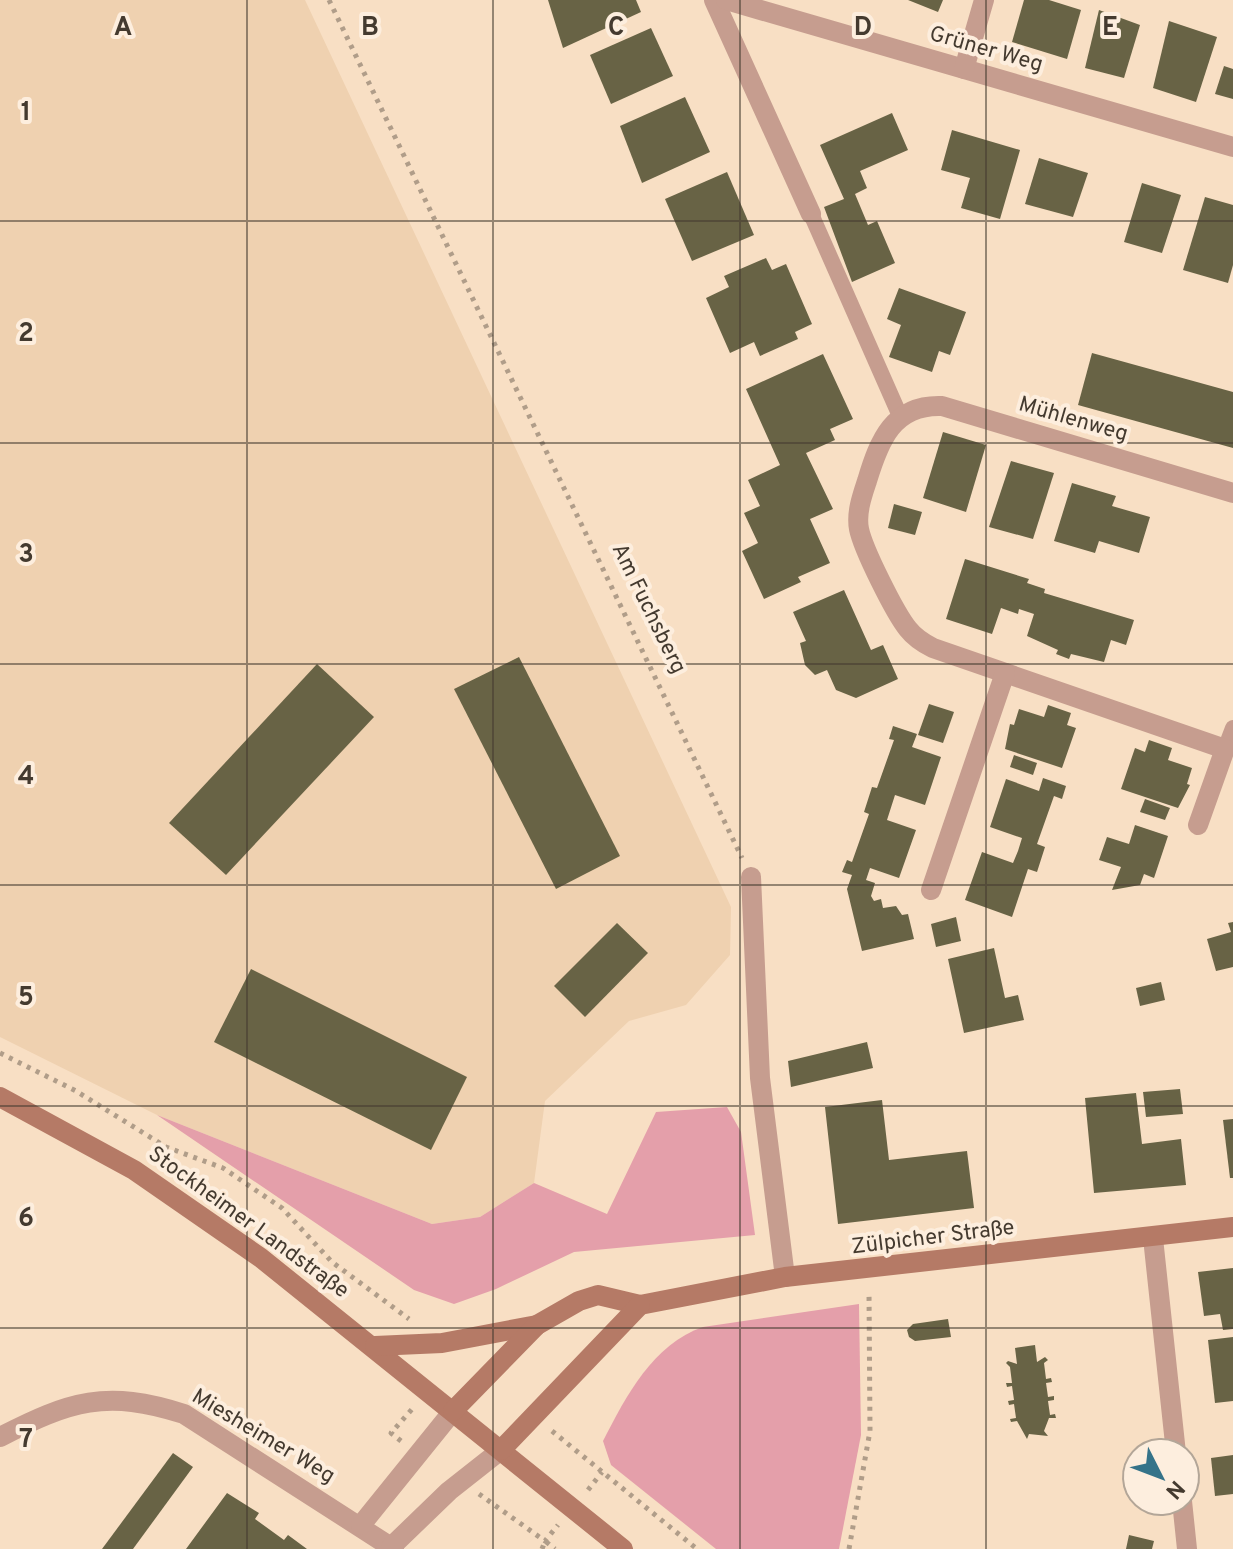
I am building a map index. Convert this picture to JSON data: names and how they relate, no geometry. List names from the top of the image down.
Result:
{
  "streets": {
    "street": [
      "Grüner Weg",
      "Mühlenweg",
      "Stockheimer Landstraße",
      "Zülpicher Straße",
      "Miesheimer Weg"
    ],
    "path": ["Am Fuchsberg"]
  },
  "crossings": [
    ["Stockheimer Landstraße", "Zülpicher Straße"],
    ["Stockheimer Landstraße", "Miesheimer Weg"]
  ],
  "north": "bottom right",
  "grid": {
    "columns": [
      "A",
      "B",
      "C",
      "D",
      "E"
    ],
    "rows": [
      "1",
      "2",
      "3",
      "4",
      "5",
      "6",
      "7"
    ]
  }
}
